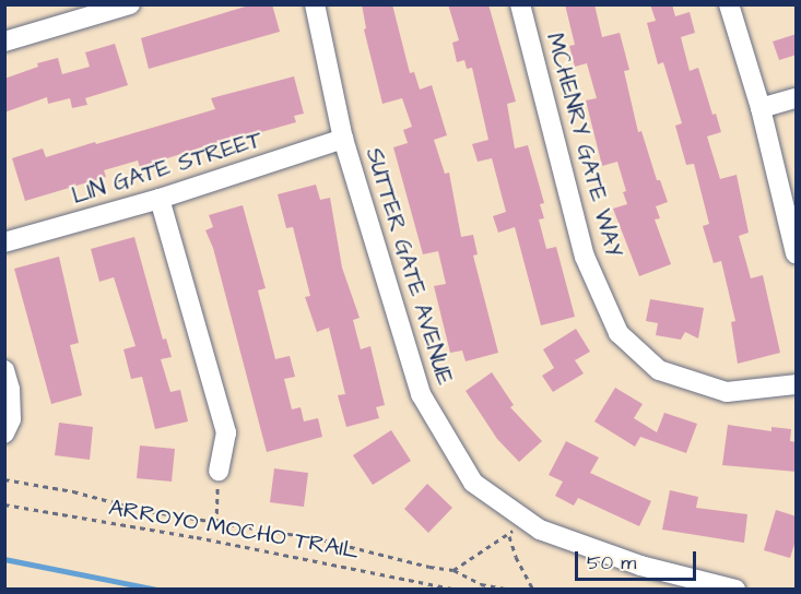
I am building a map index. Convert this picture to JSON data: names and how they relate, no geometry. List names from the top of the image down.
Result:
{
  "streets": {
    "street": ["MCHENRY GATE WAY", "LIN GATE STREET", "SUTTER GATE AVENUE"],
    "path": ["ARROYO MOCHO TRAIL"]
  },
  "crossings": [
    ["LIN GATE STREET", "SUTTER GATE AVENUE"]
  ],
  "scale_bar": "50 m"
}
